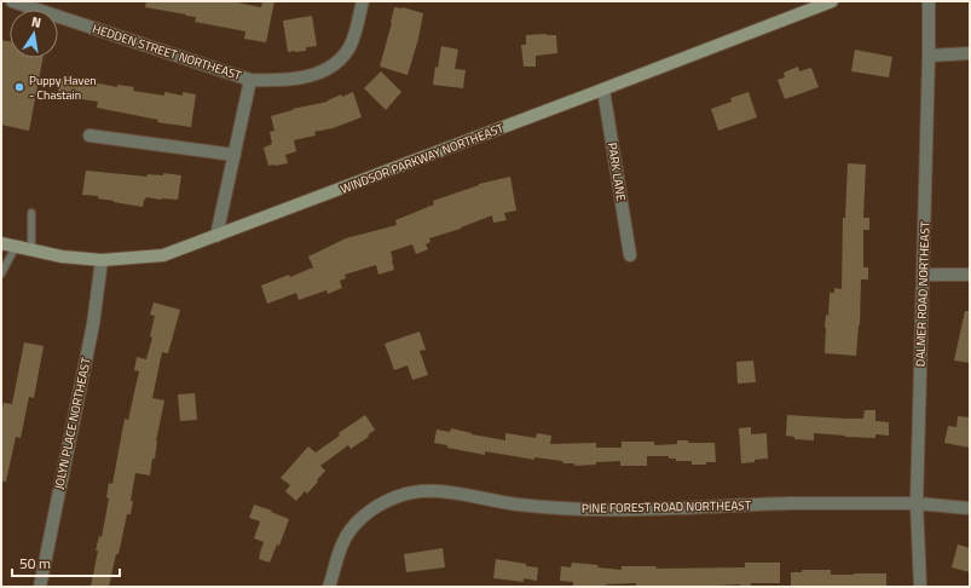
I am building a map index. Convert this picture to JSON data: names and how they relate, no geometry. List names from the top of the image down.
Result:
{
  "streets": {
    "street": [
      "HEDDEN STREET NORTHEAST",
      "WINDSOR PARKWAY NORTHEAST",
      "PARK LANE",
      "DALMER ROAD NORTHEAST",
      "JOLYN PLACE NORTHEAST",
      "PINE FOREST ROAD NORTHEAST"
    ]
  },
  "crossings": [
    ["HEDDEN STREET NORTHEAST", "WINDSOR PARKWAY NORTHEAST"],
    ["WINDSOR PARKWAY NORTHEAST", "PARK LANE"],
    ["WINDSOR PARKWAY NORTHEAST", "JOLYN PLACE NORTHEAST"],
    ["DALMER ROAD NORTHEAST", "PINE FOREST ROAD NORTHEAST"]
  ],
  "places": ["Puppy Haven - Chastain"],
  "scale_bar": "50 m",
  "north": "top"
}
